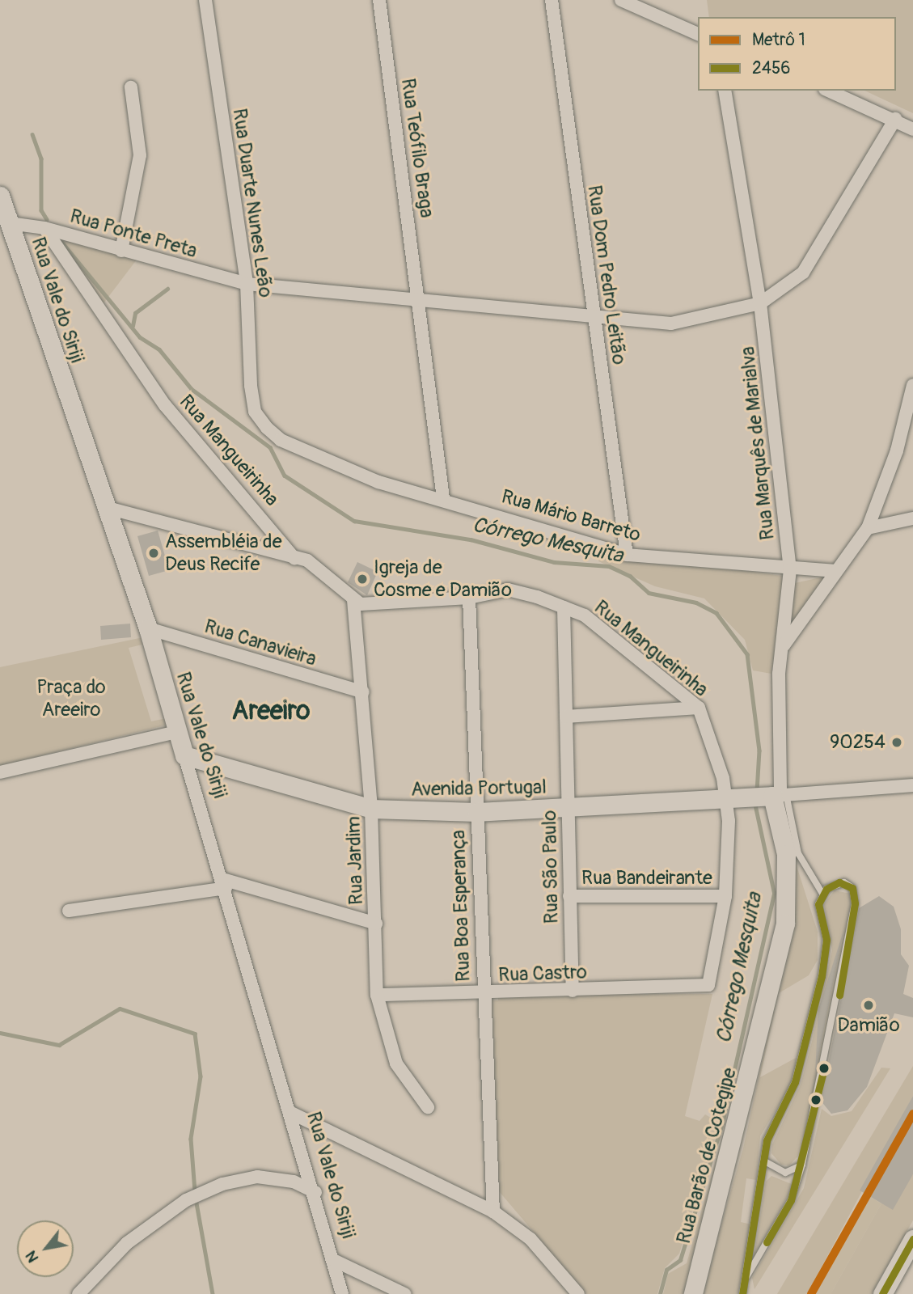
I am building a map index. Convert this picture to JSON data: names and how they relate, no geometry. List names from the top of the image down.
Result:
{
  "streets": {
    "street": [
      "Rua Teófilo Braga",
      "Rua Duarte Nunes Leão",
      "Rua Ponte Preta",
      "Rua Dom Pedro Leitão",
      "Rua Vale do Siriji",
      "Rua Marquês de Marialva",
      "Rua Mangueirinha",
      "Rua Mário Barreto",
      "Rua Canavieira",
      "Avenida Portugal",
      "Rua Jardim",
      "Rua São Paulo",
      "Rua Bandeirante",
      "Rua Boa Esperança",
      "Rua Castro",
      "Rua Barão de Cotegipe"
    ]
  },
  "crossings": [
    ["Rua Teófilo Braga", "Rua Mário Barreto"],
    ["Rua Duarte Nunes Leão", "Rua Ponte Preta"],
    ["Rua Duarte Nunes Leão", "Rua Mário Barreto"],
    ["Rua Ponte Preta", "Rua Vale do Siriji"],
    ["Rua Ponte Preta", "Rua Mangueirinha"],
    ["Rua Dom Pedro Leitão", "Rua Mário Barreto"],
    ["Rua Vale do Siriji", "Rua Canavieira"],
    ["Rua Vale do Siriji", "Avenida Portugal"],
    ["Rua Marquês de Marialva", "Rua Mangueirinha"],
    ["Rua Marquês de Marialva", "Rua Mário Barreto"],
    ["Rua Marquês de Marialva", "Avenida Portugal"],
    ["Rua Marquês de Marialva", "Rua Barão de Cotegipe"],
    ["Rua Mangueirinha", "Avenida Portugal"],
    ["Rua Mangueirinha", "Rua Jardim"],
    ["Rua Mangueirinha", "Rua São Paulo"],
    ["Rua Mangueirinha", "Rua Bandeirante"],
    ["Rua Mangueirinha", "Rua Boa Esperança"],
    ["Rua Mangueirinha", "Rua Castro"],
    ["Rua Mangueirinha", "Rua Barão de Cotegipe"],
    ["Rua Canavieira", "Rua Jardim"],
    ["Avenida Portugal", "Rua Jardim"],
    ["Avenida Portugal", "Rua São Paulo"],
    ["Avenida Portugal", "Rua Boa Esperança"],
    ["Avenida Portugal", "Rua Barão de Cotegipe"],
    ["Rua Jardim", "Rua Castro"],
    ["Rua São Paulo", "Rua Bandeirante"],
    ["Rua São Paulo", "Rua Castro"],
    ["Rua Boa Esperança", "Rua Castro"]
  ],
  "districts": ["Areeiro"],
  "water": ["Córrego Mesquita"],
  "parks": ["Praça do Areeiro"],
  "places": [
    "Assembléia de Deus Recife",
    "Igreja de Cosme e Damião",
    "90254",
    "Damião"
  ],
  "lines": ["transit line 2456", "metro line 1"],
  "legend": ["Metrô 1", "2456"],
  "north": "bottom left"
}
